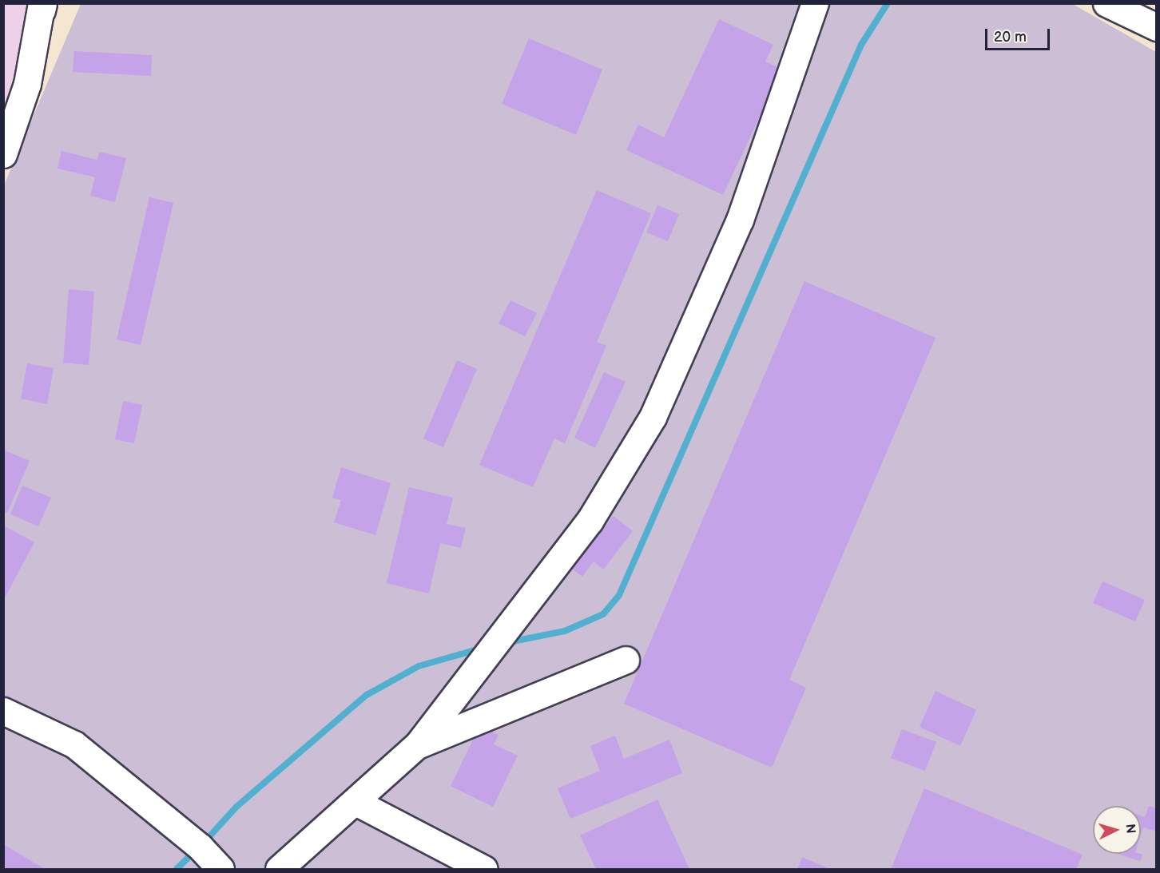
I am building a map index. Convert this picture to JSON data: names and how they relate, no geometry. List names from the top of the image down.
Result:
{
  "scale_bar": "20 m",
  "north": "right"
}
